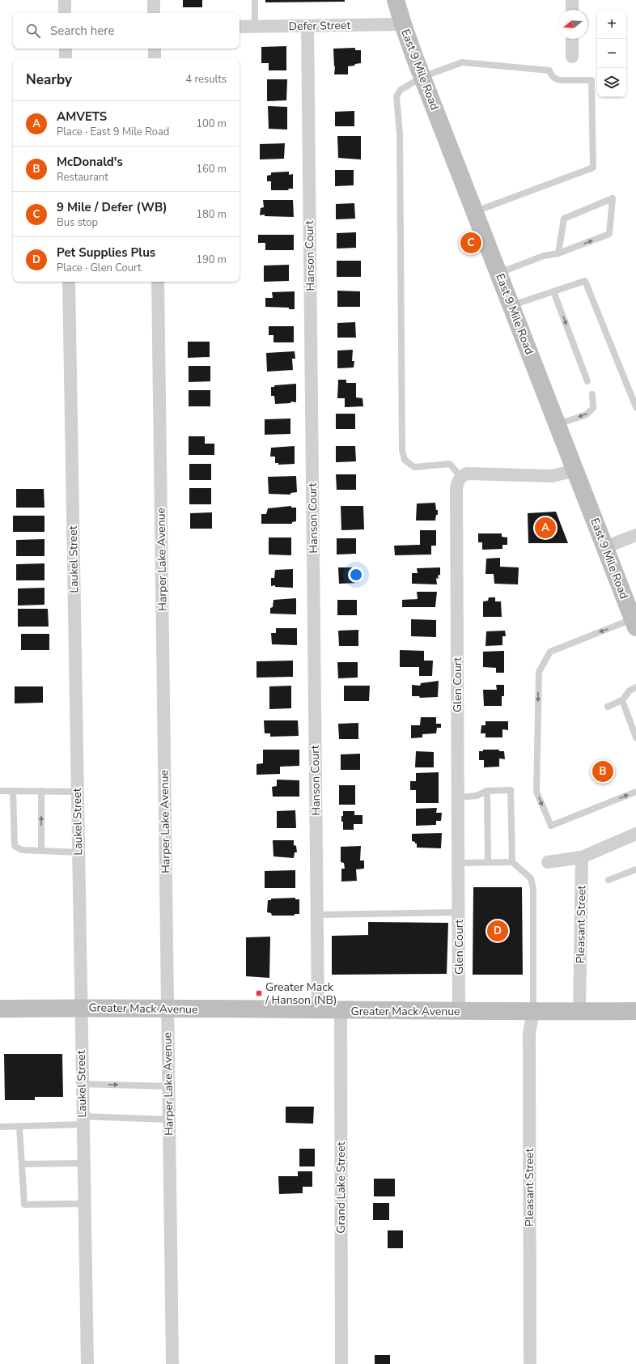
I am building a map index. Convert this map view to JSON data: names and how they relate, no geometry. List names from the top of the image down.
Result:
{
  "streets": {
    "main road": ["East 9 Mile Road", "Greater Mack Avenue"],
    "street": [
      "Defer Street",
      "Hanson Court",
      "Laukel Street",
      "Harper Lake Avenue",
      "Glen Court",
      "Pleasant Street",
      "Grand Lake Street"
    ]
  },
  "crossings": [
    ["Defer Street", "East 9 Mile Road"],
    ["Defer Street", "Hanson Court"],
    ["Hanson Court", "Greater Mack Avenue"],
    ["Laukel Street", "Greater Mack Avenue"],
    ["Harper Lake Avenue", "Greater Mack Avenue"],
    ["Glen Court", "Greater Mack Avenue"],
    ["Pleasant Street", "Greater Mack Avenue"],
    ["Greater Mack Avenue", "Grand Lake Street"]
  ],
  "places": {
    "transit": ["Greater Mack / Hanson (NB)"]
  },
  "north": "left",
  "page": {
    "map_buttons": ["+", "−"],
    "search": "Search here",
    "heading": ["Nearby", "4 results"],
    "list": [
      {
        "mark": "A",
        "name": "AMVETS",
        "note": "Place · East 9 Mile Road",
        "value": "100 m"
      },
      {
        "mark": "B",
        "name": "McDonald's",
        "note": "Restaurant",
        "value": "160 m"
      },
      {
        "mark": "C",
        "name": "9 Mile / Defer (WB)",
        "note": "Bus stop",
        "value": "180 m"
      },
      {
        "mark": "D",
        "name": "Pet Supplies Plus",
        "note": "Place · Glen Court",
        "value": "190 m"
      }
    ],
    "pins": [
      "C",
      "A",
      "B",
      "D"
    ]
  }
}
